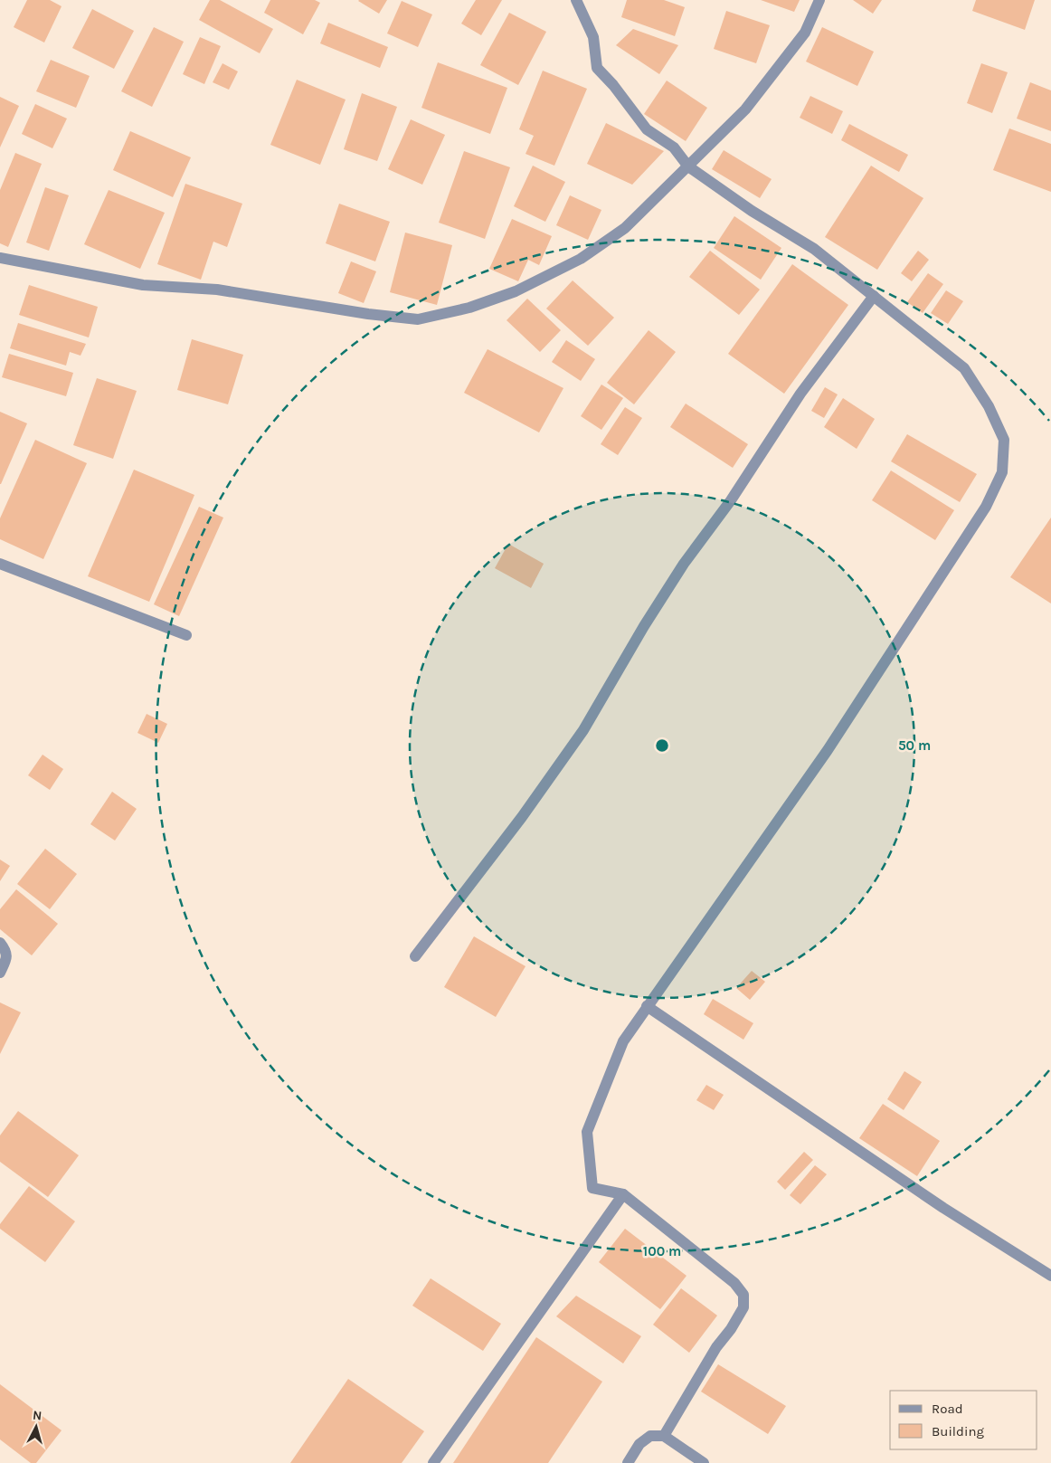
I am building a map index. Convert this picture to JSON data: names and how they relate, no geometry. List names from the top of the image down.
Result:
{
  "legend": ["Road", "Building"],
  "north": "top",
  "rings": ["50 m", "100 m"]
}
